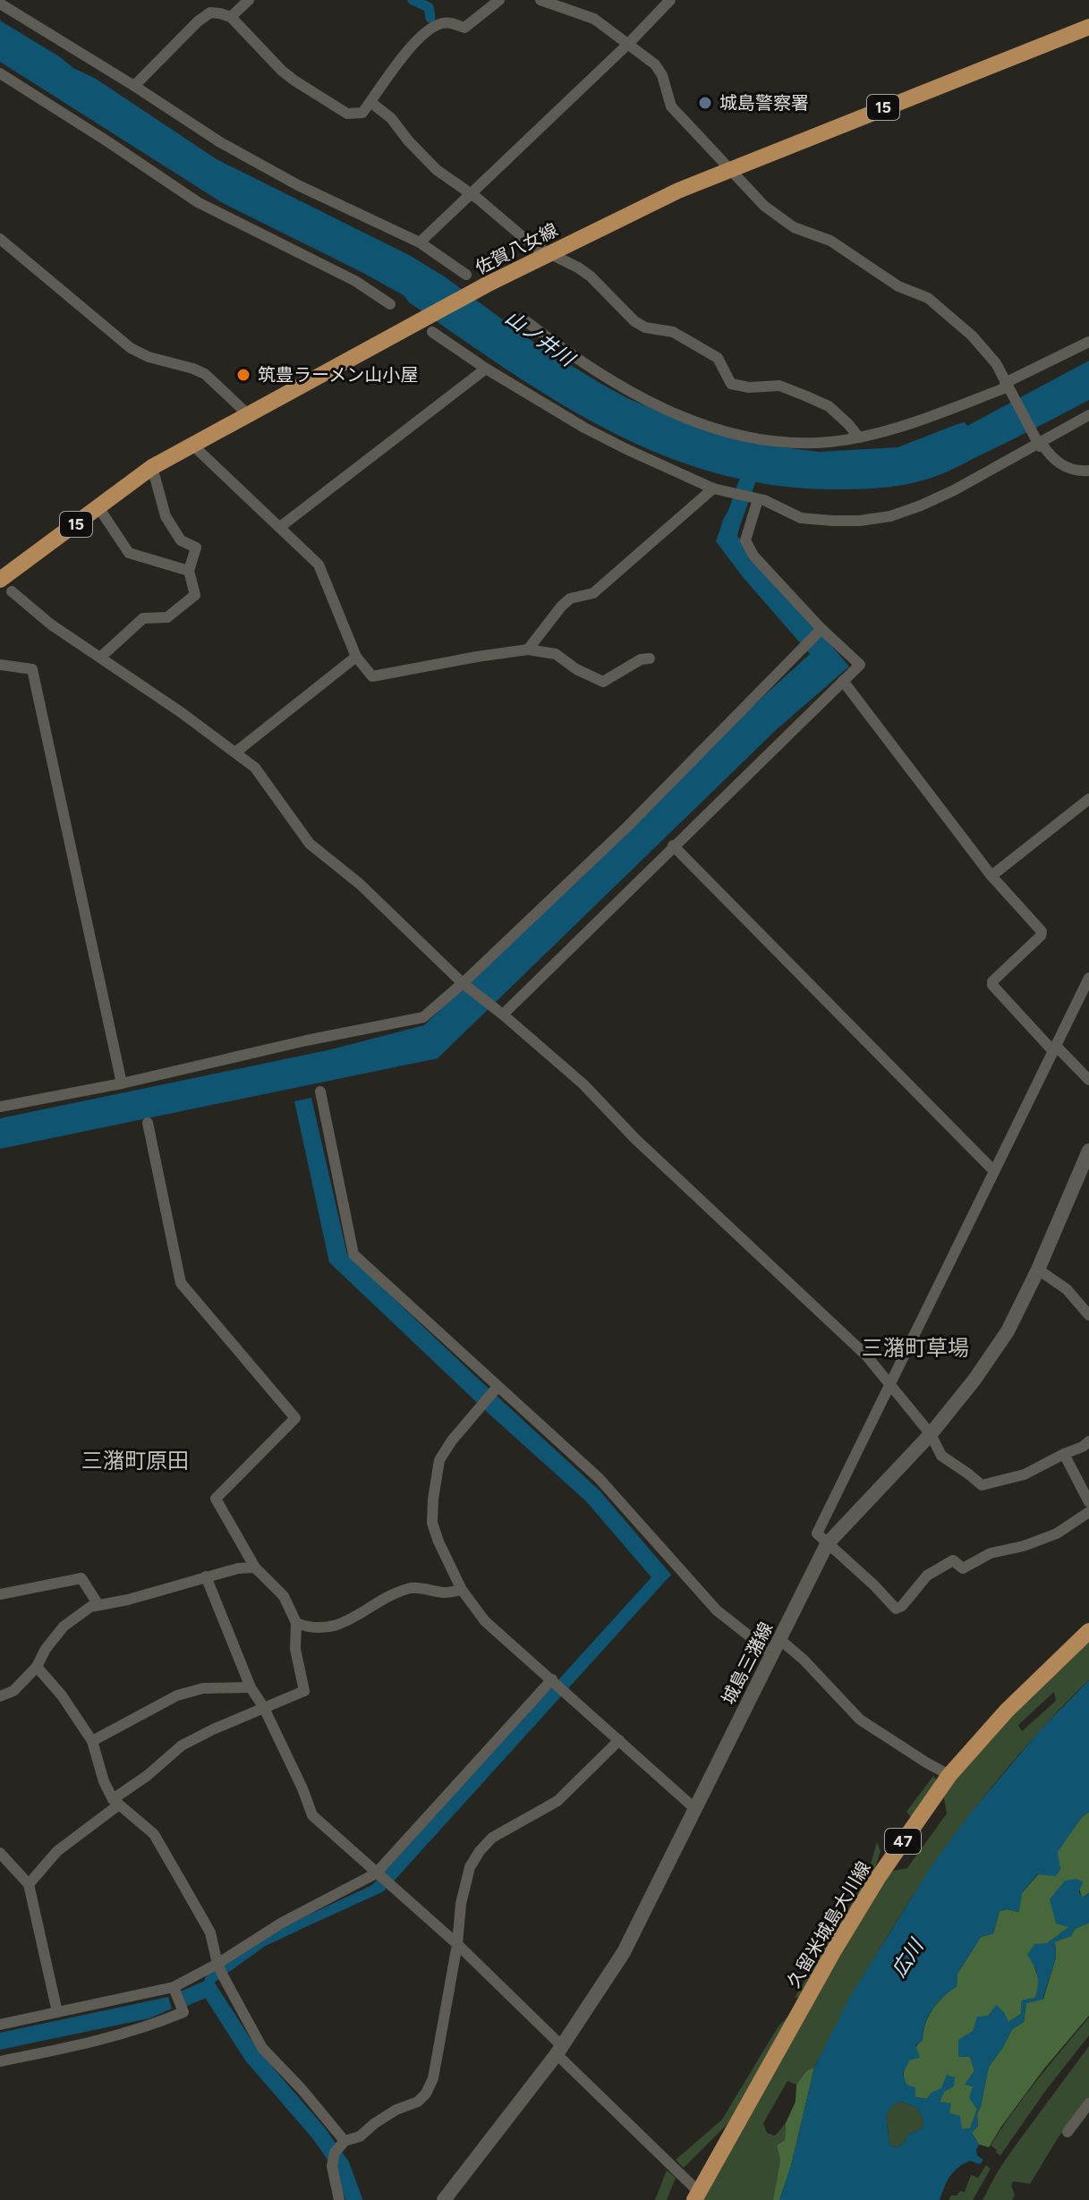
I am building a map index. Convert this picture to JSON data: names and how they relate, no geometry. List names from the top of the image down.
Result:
{
  "streets": {
    "main road": [
      "15",
      "佐賀八女線",
      "城島三潴線",
      "47",
      "久留米城島大川線"
    ]
  },
  "districts": ["三潴町草場", "三潴町原田"],
  "water": ["山ノ井川", "広川"],
  "places": ["城島警察署", "筑豊ラーメン山小屋"]
}
